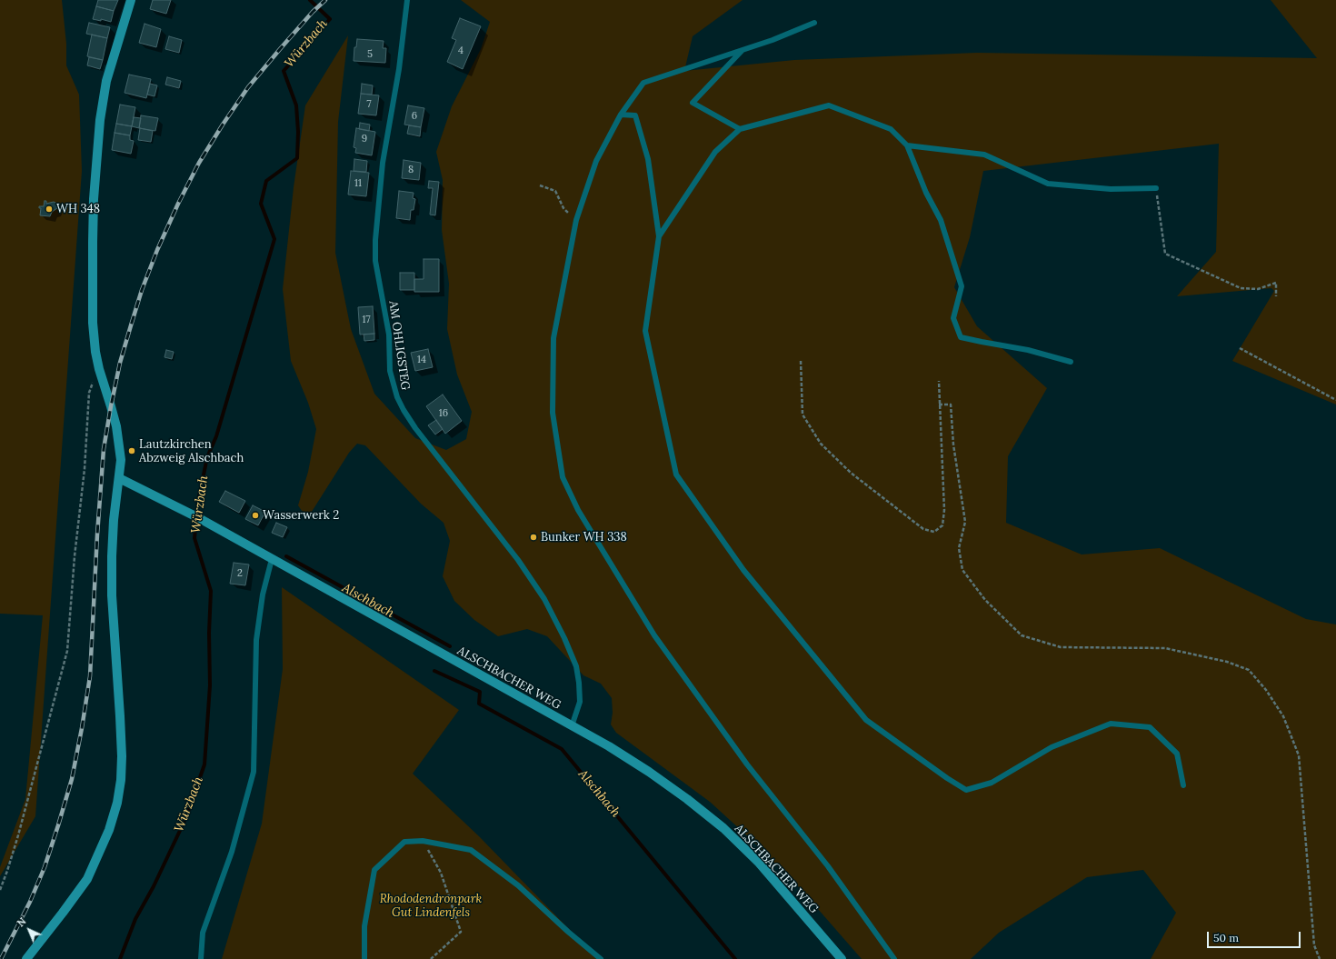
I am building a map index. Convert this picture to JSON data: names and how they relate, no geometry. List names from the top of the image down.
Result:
{
  "streets": {
    "main road": ["ALSCHBACHER WEG"],
    "lane": ["AM OHLIGSTEG"]
  },
  "crossings": [
    ["AM OHLIGSTEG", "ALSCHBACHER WEG"]
  ],
  "water": ["Würzbach", "Alschbach"],
  "parks": ["Rhododendronpark Gut Lindenfels"],
  "places": [
    "WH 348",
    "Lautzkirchen Abzweig Alschbach",
    "Wasserwerk 2",
    "Bunker WH 338"
  ],
  "house_numbers": [
    "4",
    "5",
    "7",
    "6",
    "9",
    "8",
    "11",
    "17",
    "14",
    "16",
    "2"
  ],
  "scale_bar": "50 m",
  "north": "top left"
}
